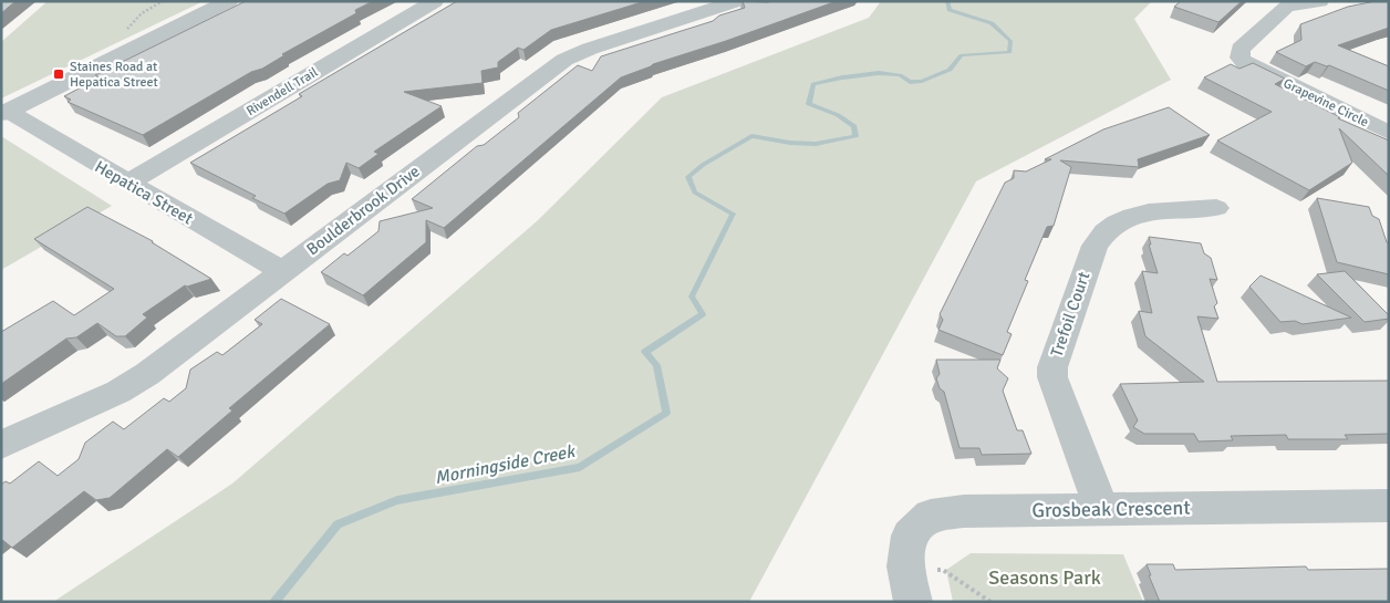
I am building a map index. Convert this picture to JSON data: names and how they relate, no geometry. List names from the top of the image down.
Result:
{
  "streets": {
    "street": [
      "Rivendell Trail",
      "Grapevine Circle",
      "Hepatica Street",
      "Boulderbrook Drive",
      "Trefoil Court",
      "Grosbeak Crescent"
    ]
  },
  "crossings": [
    ["Rivendell Trail", "Hepatica Street"],
    ["Hepatica Street", "Boulderbrook Drive"],
    ["Trefoil Court", "Grosbeak Crescent"]
  ],
  "water": ["Morningside Creek"],
  "parks": ["Seasons Park"],
  "places": {
    "transit": ["Staines Road at Hepatica Street"]
  }
}
